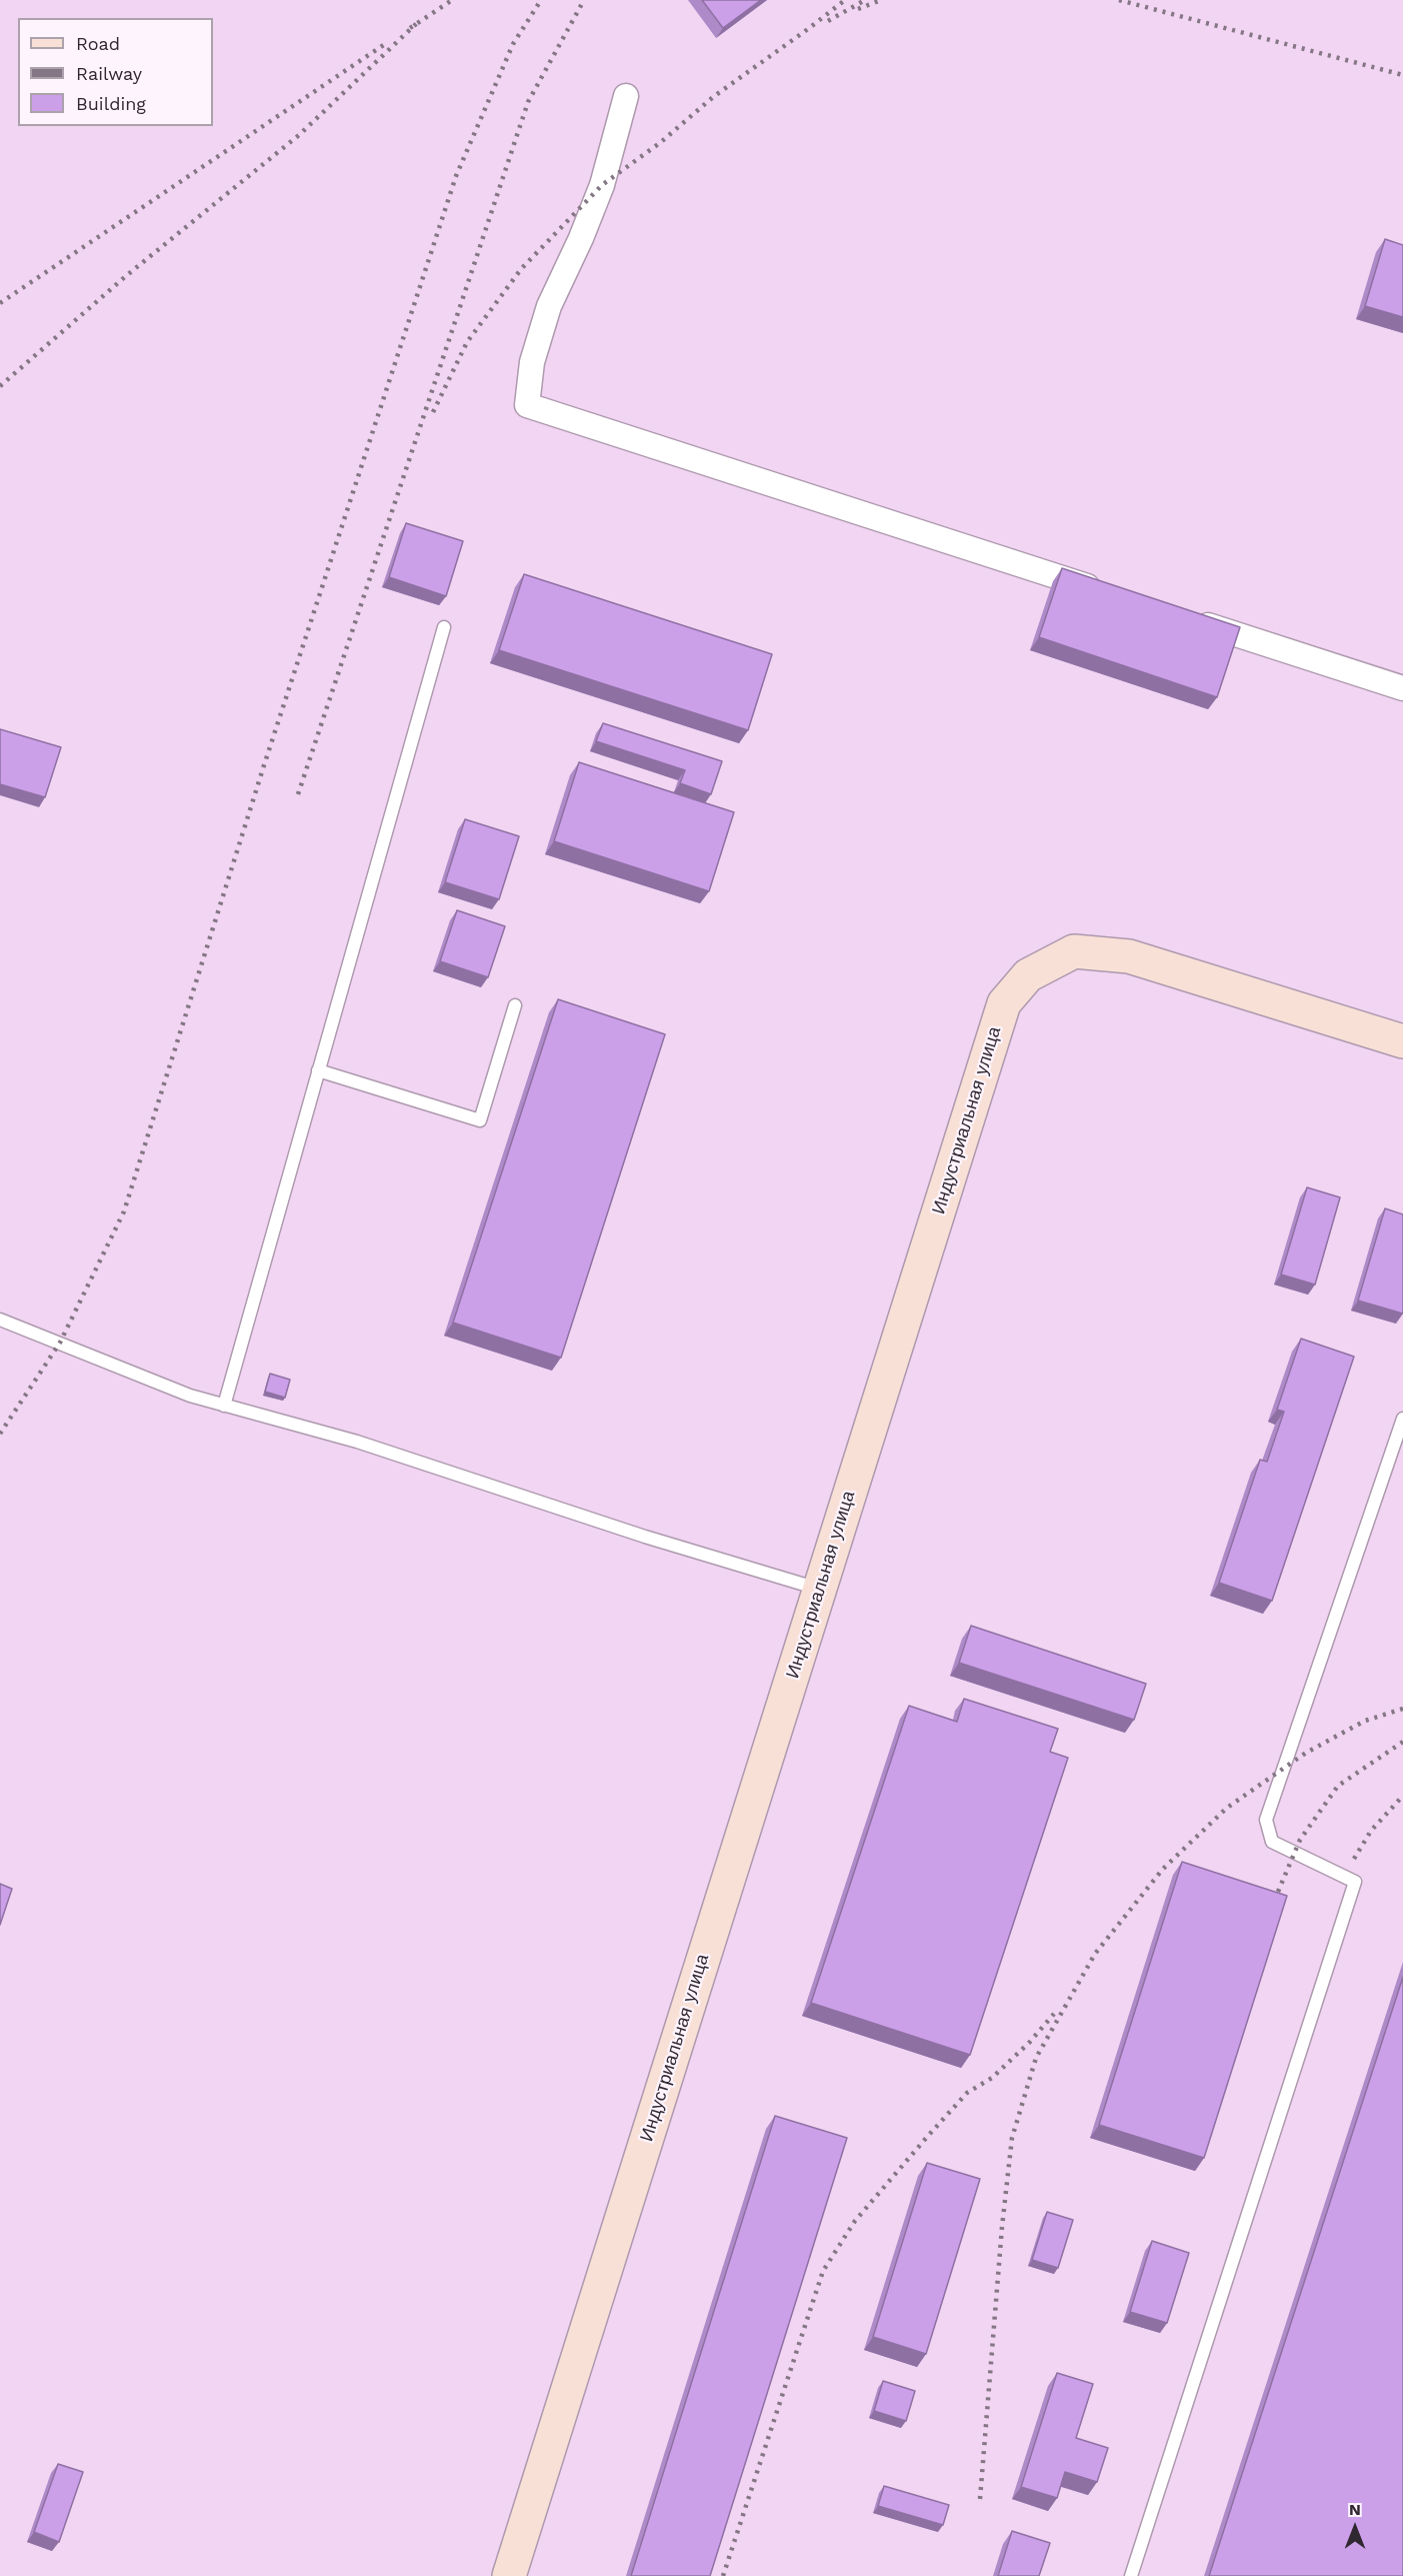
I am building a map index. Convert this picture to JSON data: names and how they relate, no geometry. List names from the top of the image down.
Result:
{
  "streets": {
    "street": ["Индустриальная улица"]
  },
  "legend": ["Road", "Railway", "Building"],
  "north": "top"
}
